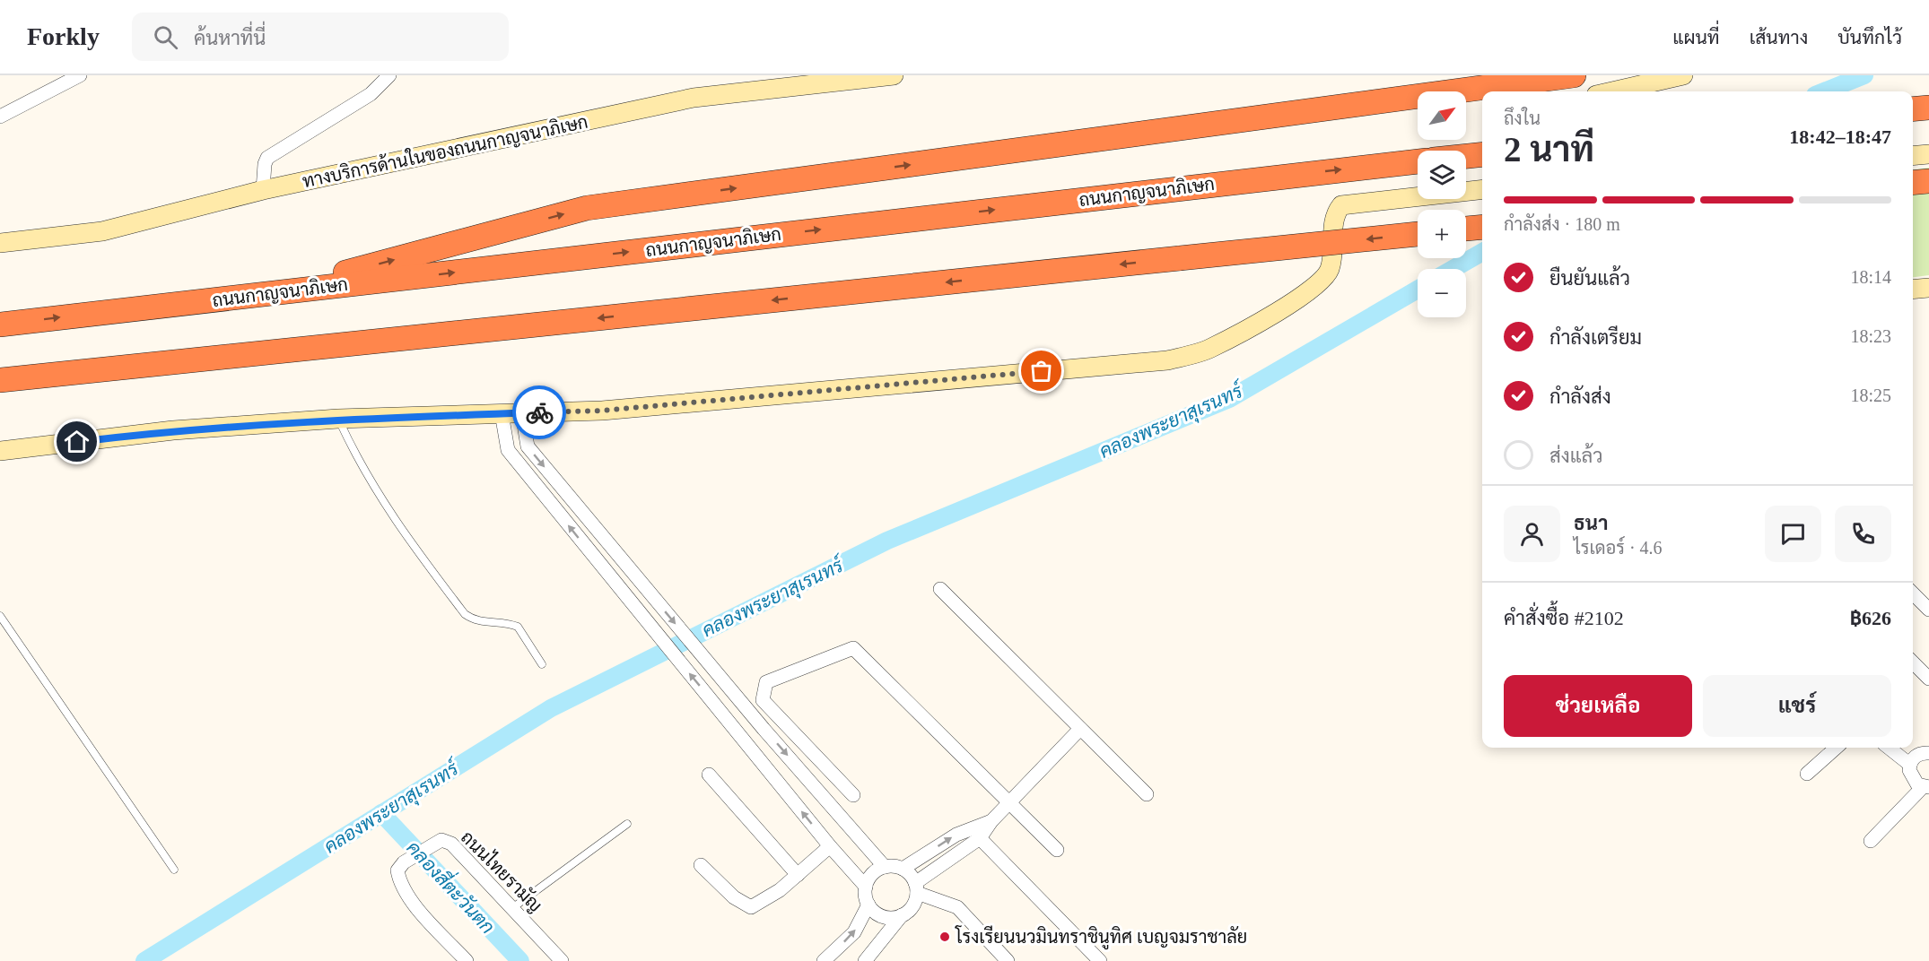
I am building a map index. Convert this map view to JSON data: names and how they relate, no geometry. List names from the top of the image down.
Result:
{
  "streets": {
    "highway": ["ถนนกาญจนาภิเษก"],
    "main road": ["ทางบริการด้านในของถนนกาญจนาภิเษก"],
    "street": ["ถนนไทยรามัญ"]
  },
  "water": ["คลองพระยาสุเรนทร์", "คลองสี่ตะวันตก"],
  "places": ["โรงเรียนนวมินทราชินูทิศ เบญจมราชาลัย"],
  "north": "top right",
  "page": {
    "header": "Forkly",
    "search": "ค้นหาที่นี่",
    "nav": ["แผนที่", "เส้นทาง", "บันทึกไว้"],
    "map_buttons": ["+", "−"],
    "heading": ["2 นาที", "ถึงใน", "18:42–18:47"],
    "panel": [
      "ธนา",
      "ไรเดอร์ · 4.6",
      "คำสั่งซื้อ #2102",
      "฿626"
    ],
    "bar": "กำลังส่ง · 180 m",
    "list": [
      ["ยืนยันแล้ว", "18:14"],
      ["กำลังเตรียม", "18:23"],
      ["กำลังส่ง", "18:25"],
      "ส่งแล้ว"
    ],
    "buttons": ["ช่วยเหลือ", "แชร์"]
  }
}
